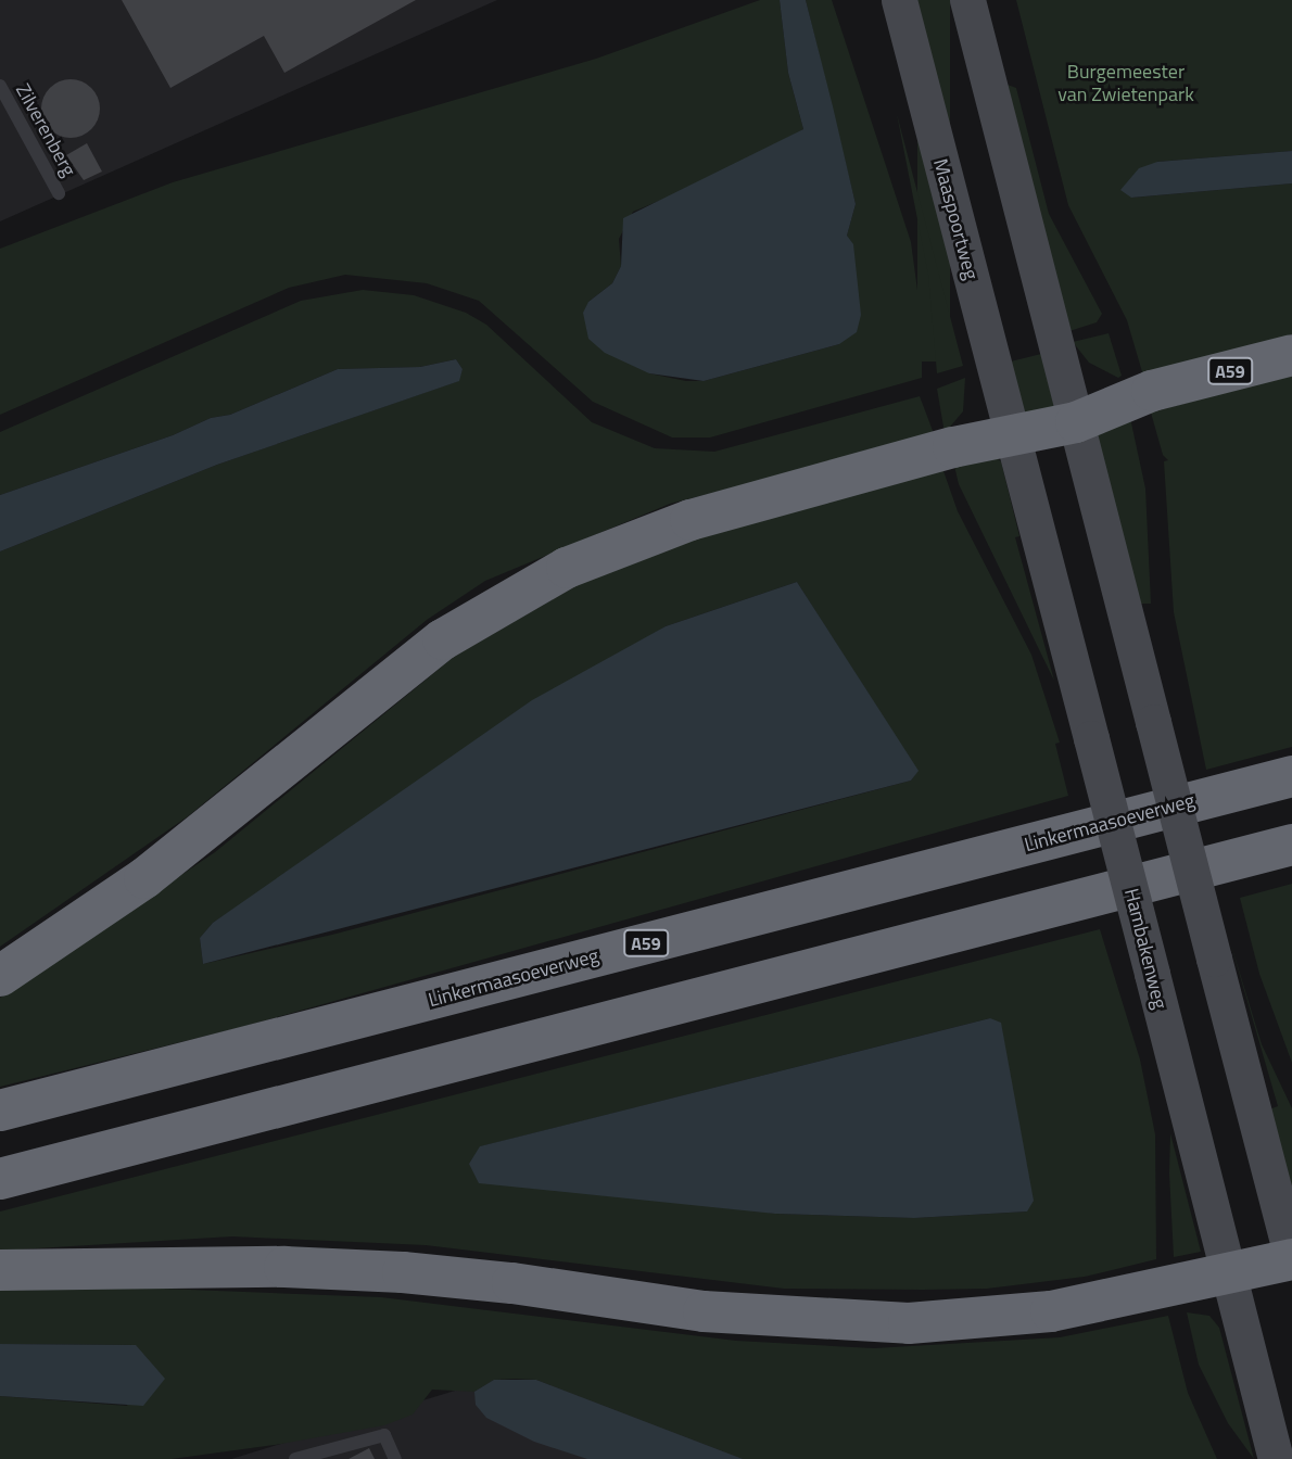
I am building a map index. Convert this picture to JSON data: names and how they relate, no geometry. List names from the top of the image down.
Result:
{
  "streets": {
    "highway": ["A59", "Linkermaasoeverweg"],
    "main road": ["Maaspoortweg", "Hambakenweg"],
    "lane": ["Zilverenberg"]
  },
  "crossings": [
    ["Maaspoortweg", "Hambakenweg"]
  ],
  "parks": ["Burgemeester van Zwietenpark"]
}
